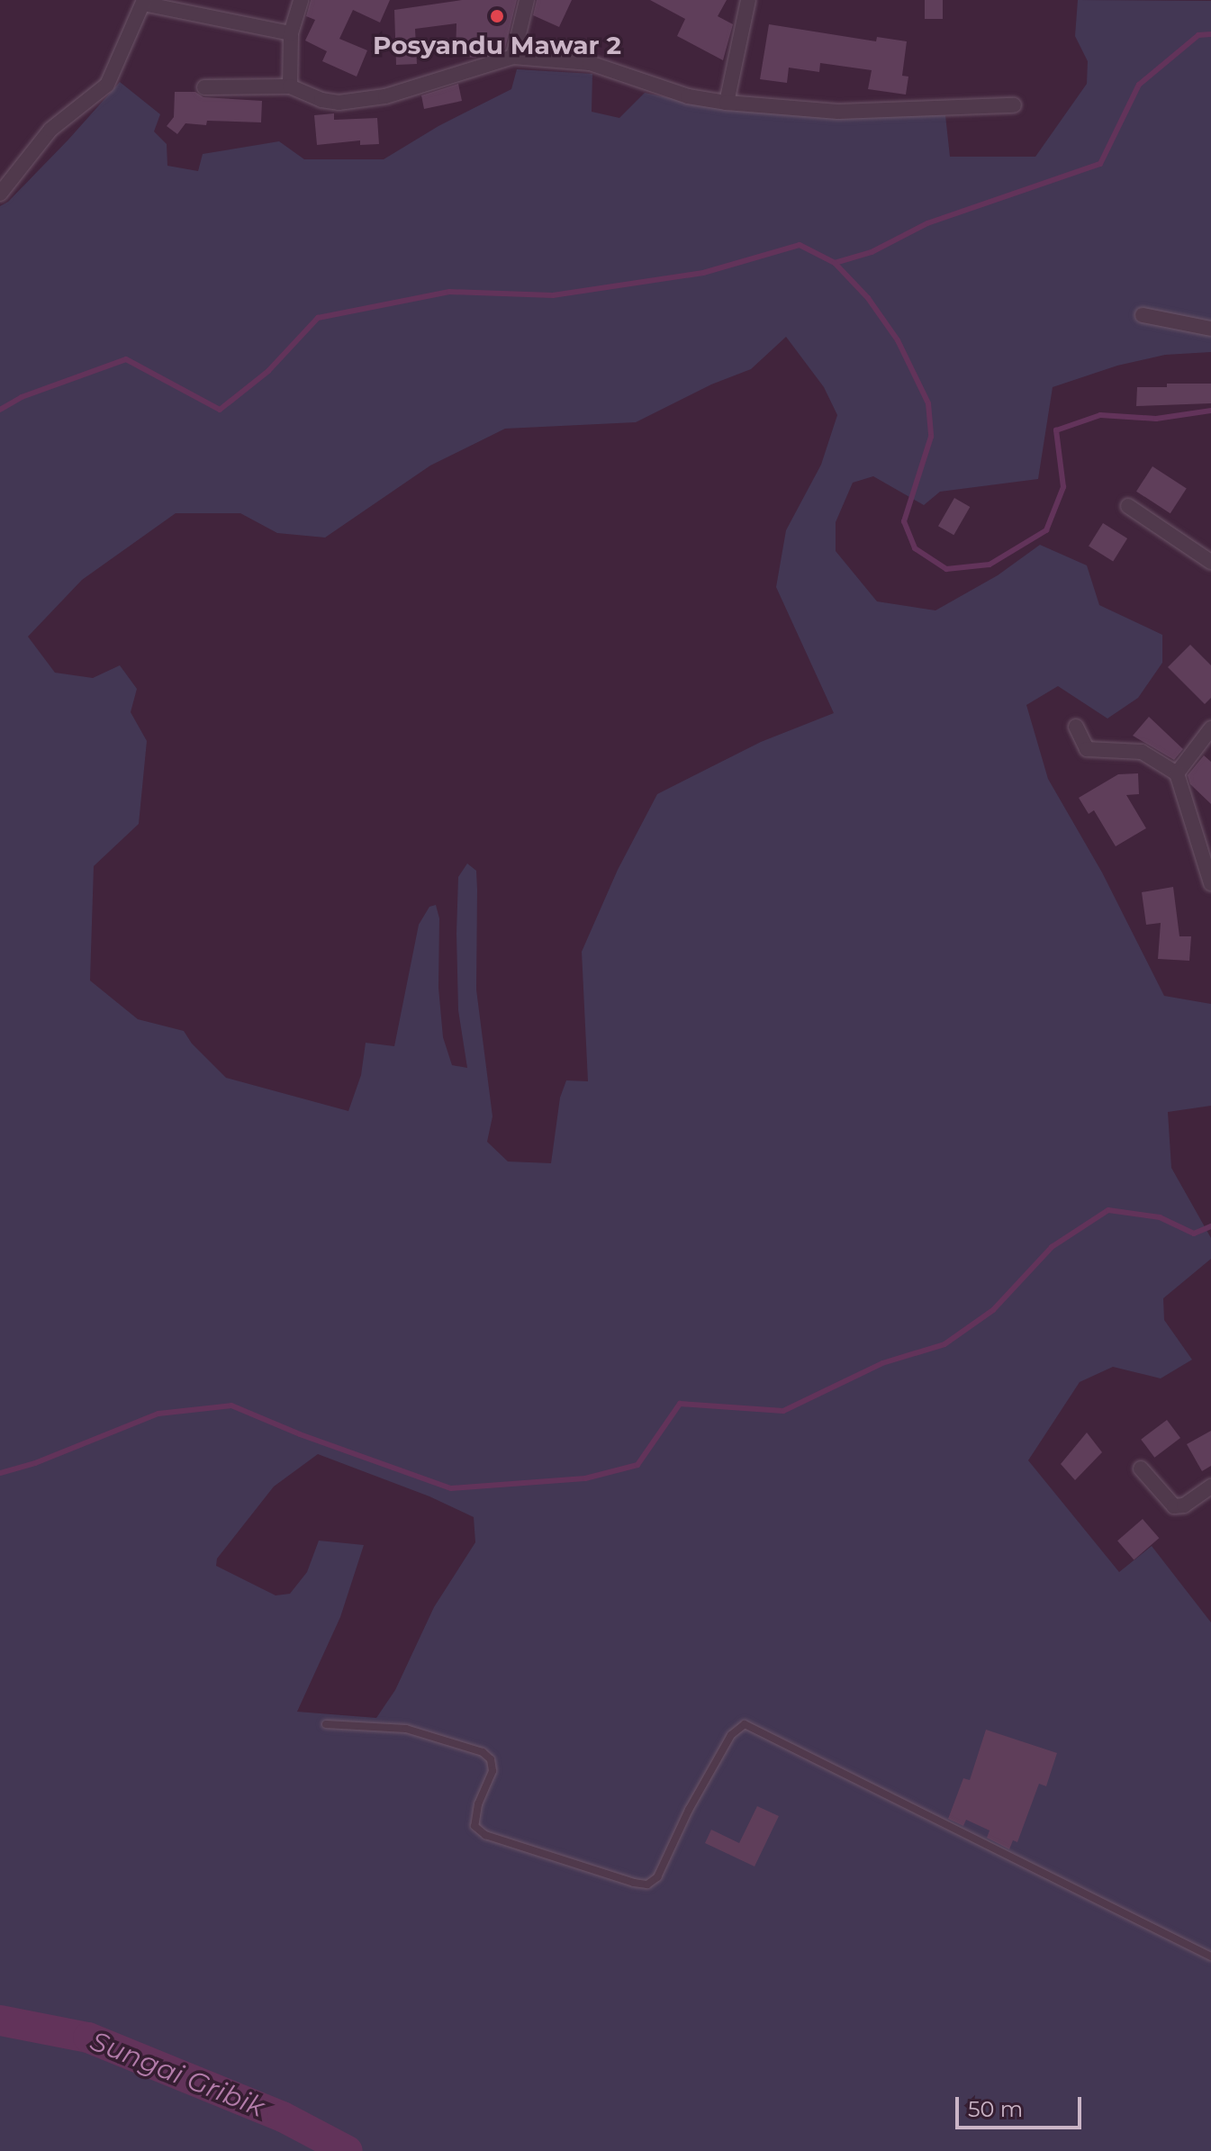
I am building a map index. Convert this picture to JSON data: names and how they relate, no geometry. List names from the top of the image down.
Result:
{
  "water": ["Sungai Gribik"],
  "places": ["Posyandu Mawar 2"],
  "scale_bar": "50 m"
}
